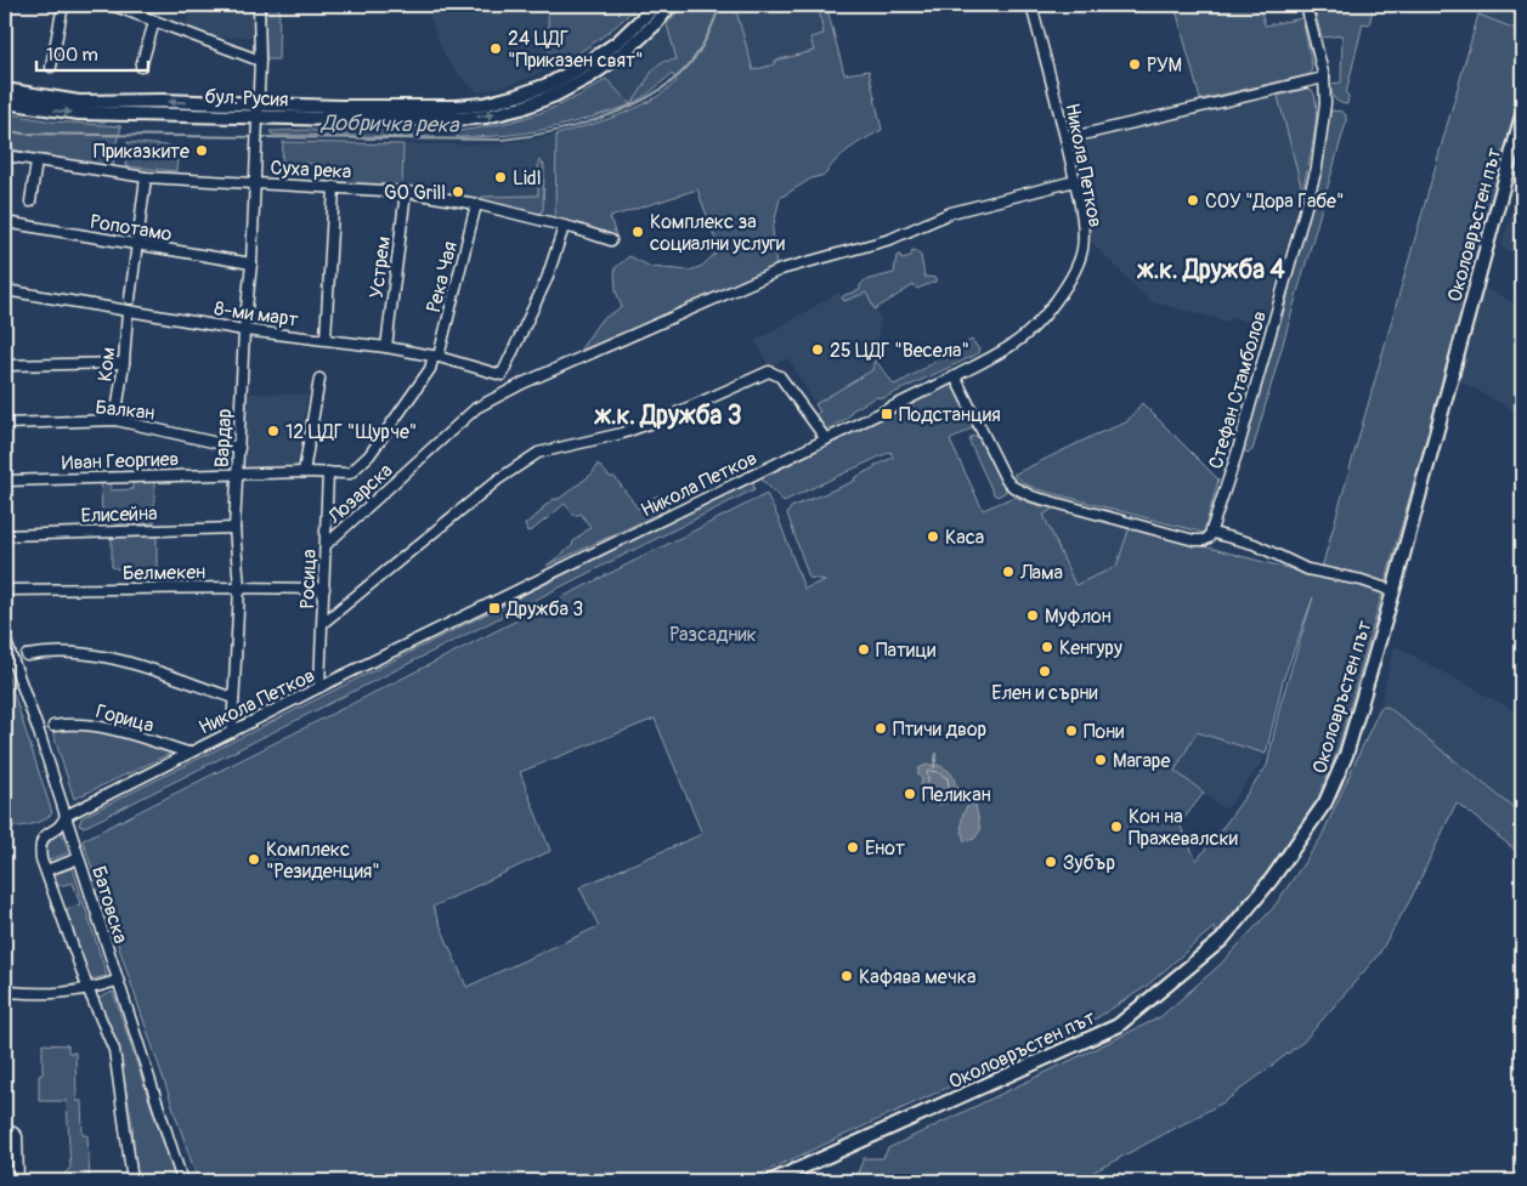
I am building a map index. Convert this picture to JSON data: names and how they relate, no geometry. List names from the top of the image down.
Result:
{
  "streets": {
    "main road": ["бул. Русия", "Околовръстен път"],
    "street": [
      "Никола Петков",
      "Суха река",
      "Ропотамо",
      "Устрем",
      "Река Чая",
      "8-ми март",
      "Ком",
      "Стефан Стамболов",
      "Балкан",
      "Вардар",
      "Иван Георгиев",
      "Лозарска",
      "Елисейна",
      "Белмекен",
      "Росица",
      "Горица",
      "Батовска"
    ]
  },
  "crossings": [
    ["бул. Русия", "Вардар"],
    ["Никола Петков", "Вардар"],
    ["Никола Петков", "Лозарска"],
    ["Никола Петков", "Росица"],
    ["Никола Петков", "Горица"],
    ["Никола Петков", "Батовска"],
    ["Суха река", "Устрем"],
    ["Суха река", "Река Чая"],
    ["Суха река", "8-ми март"],
    ["Суха река", "Вардар"],
    ["Ропотамо", "Вардар"],
    ["Устрем", "8-ми март"],
    ["Река Чая", "8-ми март"],
    ["Река Чая", "Росица"],
    ["8-ми март", "Ком"],
    ["8-ми март", "Вардар"],
    ["Ком", "Балкан"],
    ["Балкан", "Вардар"],
    ["Вардар", "Иван Георгиев"],
    ["Вардар", "Елисейна"],
    ["Вардар", "Белмекен"],
    ["Лозарска", "Росица"],
    ["Белмекен", "Росица"]
  ],
  "districts": ["ж.к. Дружба 4", "ж.к. Дружба 3"],
  "water": ["Добричка река"],
  "parks": ["Разсадник"],
  "places": {
    "other": [
      "24 ЦДГ \"Приказен свят\"",
      "РУМ",
      "Приказките",
      "Lidl",
      "GO Grill",
      "СОУ \"Дора Габе\"",
      "Комплекс за социални услуги",
      "25 ЦДГ \"Весела\"",
      "12 ЦДГ \"Щурче\"",
      "Каса",
      "Лама",
      "Муфлон",
      "Кенгуру",
      "Патици",
      "Елен и сърни",
      "Птичи двор",
      "Пони",
      "Магаре",
      "Пеликан",
      "Кон на Пражевалски",
      "Енот",
      "Комплекс \"Резиденция\"",
      "Зубър",
      "Кафява мечка"
    ],
    "transit": ["Подстанция", "Дружба 3"]
  },
  "scale_bar": "100 m"
}
